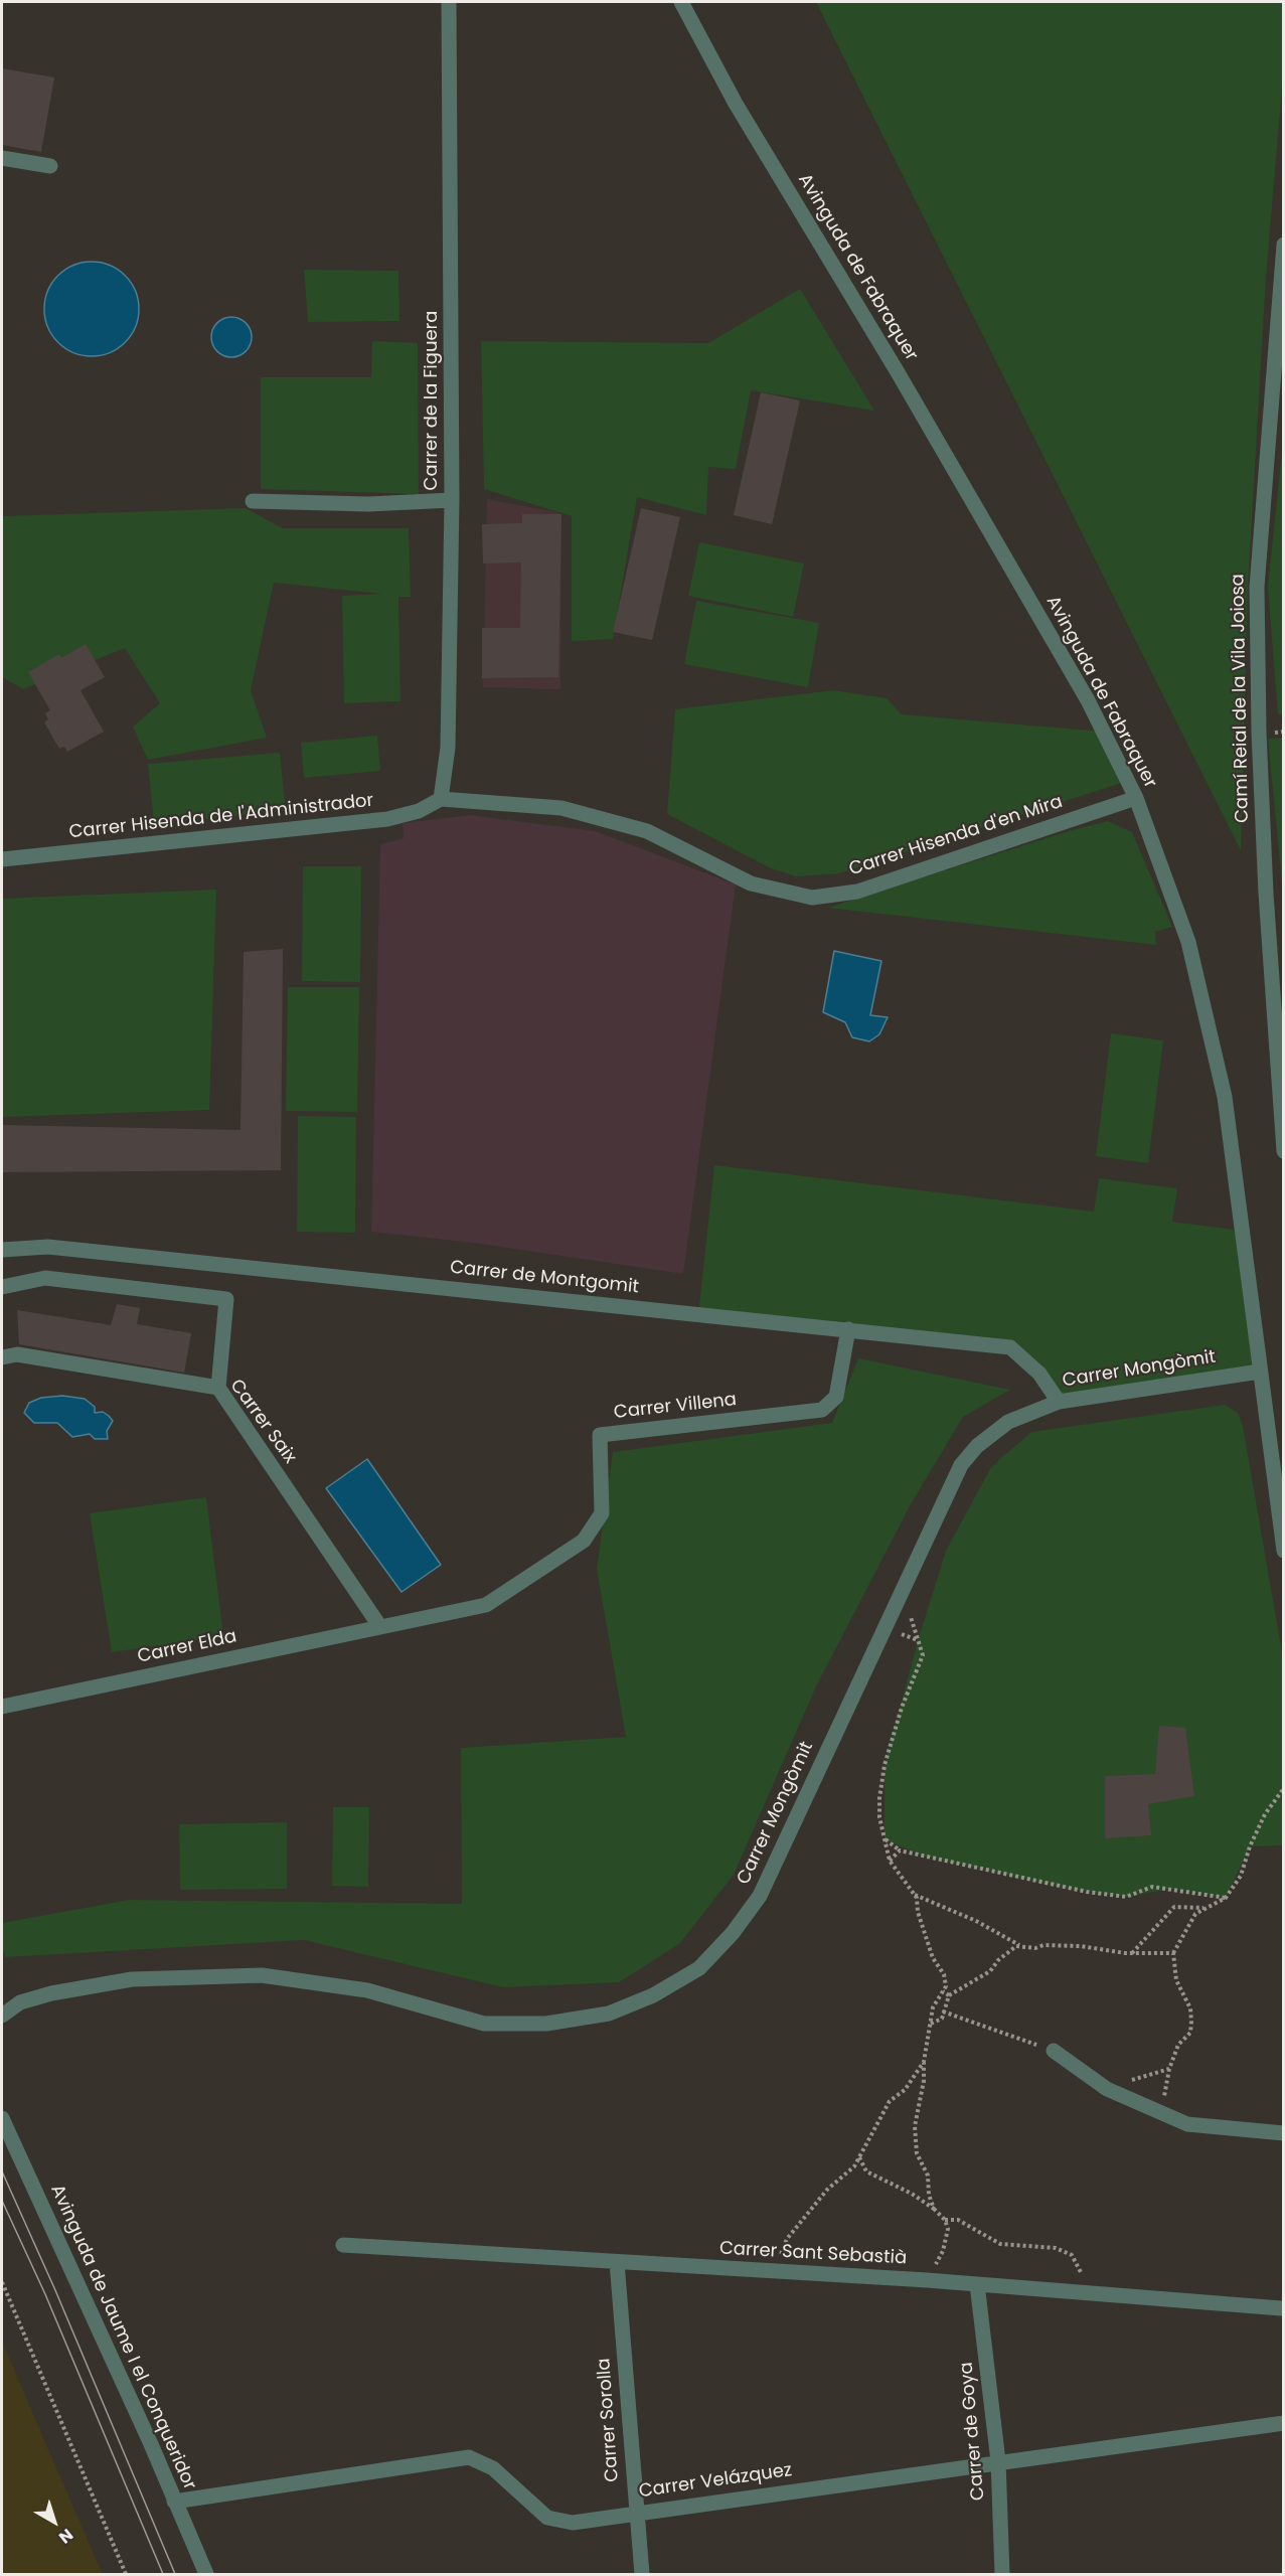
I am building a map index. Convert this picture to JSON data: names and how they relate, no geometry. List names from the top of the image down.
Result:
{
  "streets": {
    "street": [
      "Avinguda de Fabraquer",
      "Carrer de la Figuera",
      "Camí Reial de la Vila Joiosa",
      "Carrer Hisenda de l'Administrador",
      "Carrer Hisenda d'en Mira",
      "Carrer de Montgomit",
      "Carrer Mongòmit",
      "Carrer Villena",
      "Carrer Saix",
      "Carrer Elda",
      "Carrer Sant Sebastià",
      "Avinguda de Jaume I el Conqueridor",
      "Carrer Sorolla",
      "Carrer de Goya",
      "Carrer Velázquez"
    ]
  },
  "crossings": [
    ["Avinguda de Fabraquer", "Carrer Hisenda d'en Mira"],
    ["Avinguda de Fabraquer", "Carrer Mongòmit"],
    ["Carrer de la Figuera", "Carrer Hisenda de l'Administrador"],
    ["Carrer de la Figuera", "Carrer Hisenda d'en Mira"],
    ["Carrer Hisenda de l'Administrador", "Carrer Hisenda d'en Mira"],
    ["Carrer de Montgomit", "Carrer Mongòmit"],
    ["Carrer de Montgomit", "Carrer Villena"],
    ["Carrer Villena", "Carrer Saix"],
    ["Carrer Villena", "Carrer Elda"],
    ["Carrer Saix", "Carrer Elda"],
    ["Carrer Sant Sebastià", "Carrer Sorolla"],
    ["Carrer Sant Sebastià", "Carrer de Goya"],
    ["Avinguda de Jaume I el Conqueridor", "Carrer Velázquez"],
    ["Carrer Sorolla", "Carrer Velázquez"],
    ["Carrer de Goya", "Carrer Velázquez"]
  ],
  "north": "bottom right"
}
